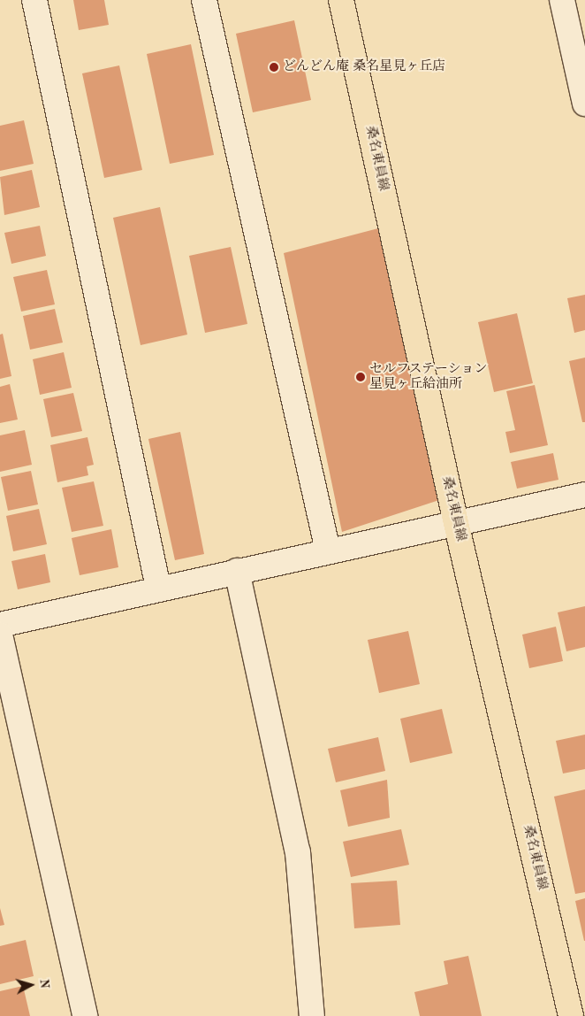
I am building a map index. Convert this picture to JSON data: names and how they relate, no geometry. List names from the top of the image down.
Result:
{
  "streets": {
    "main road": ["桑名東員線"]
  },
  "places": ["どんどん庵 桑名星見ヶ丘店", "セルフステーション 星見ヶ丘給油所"],
  "north": "right"
}
